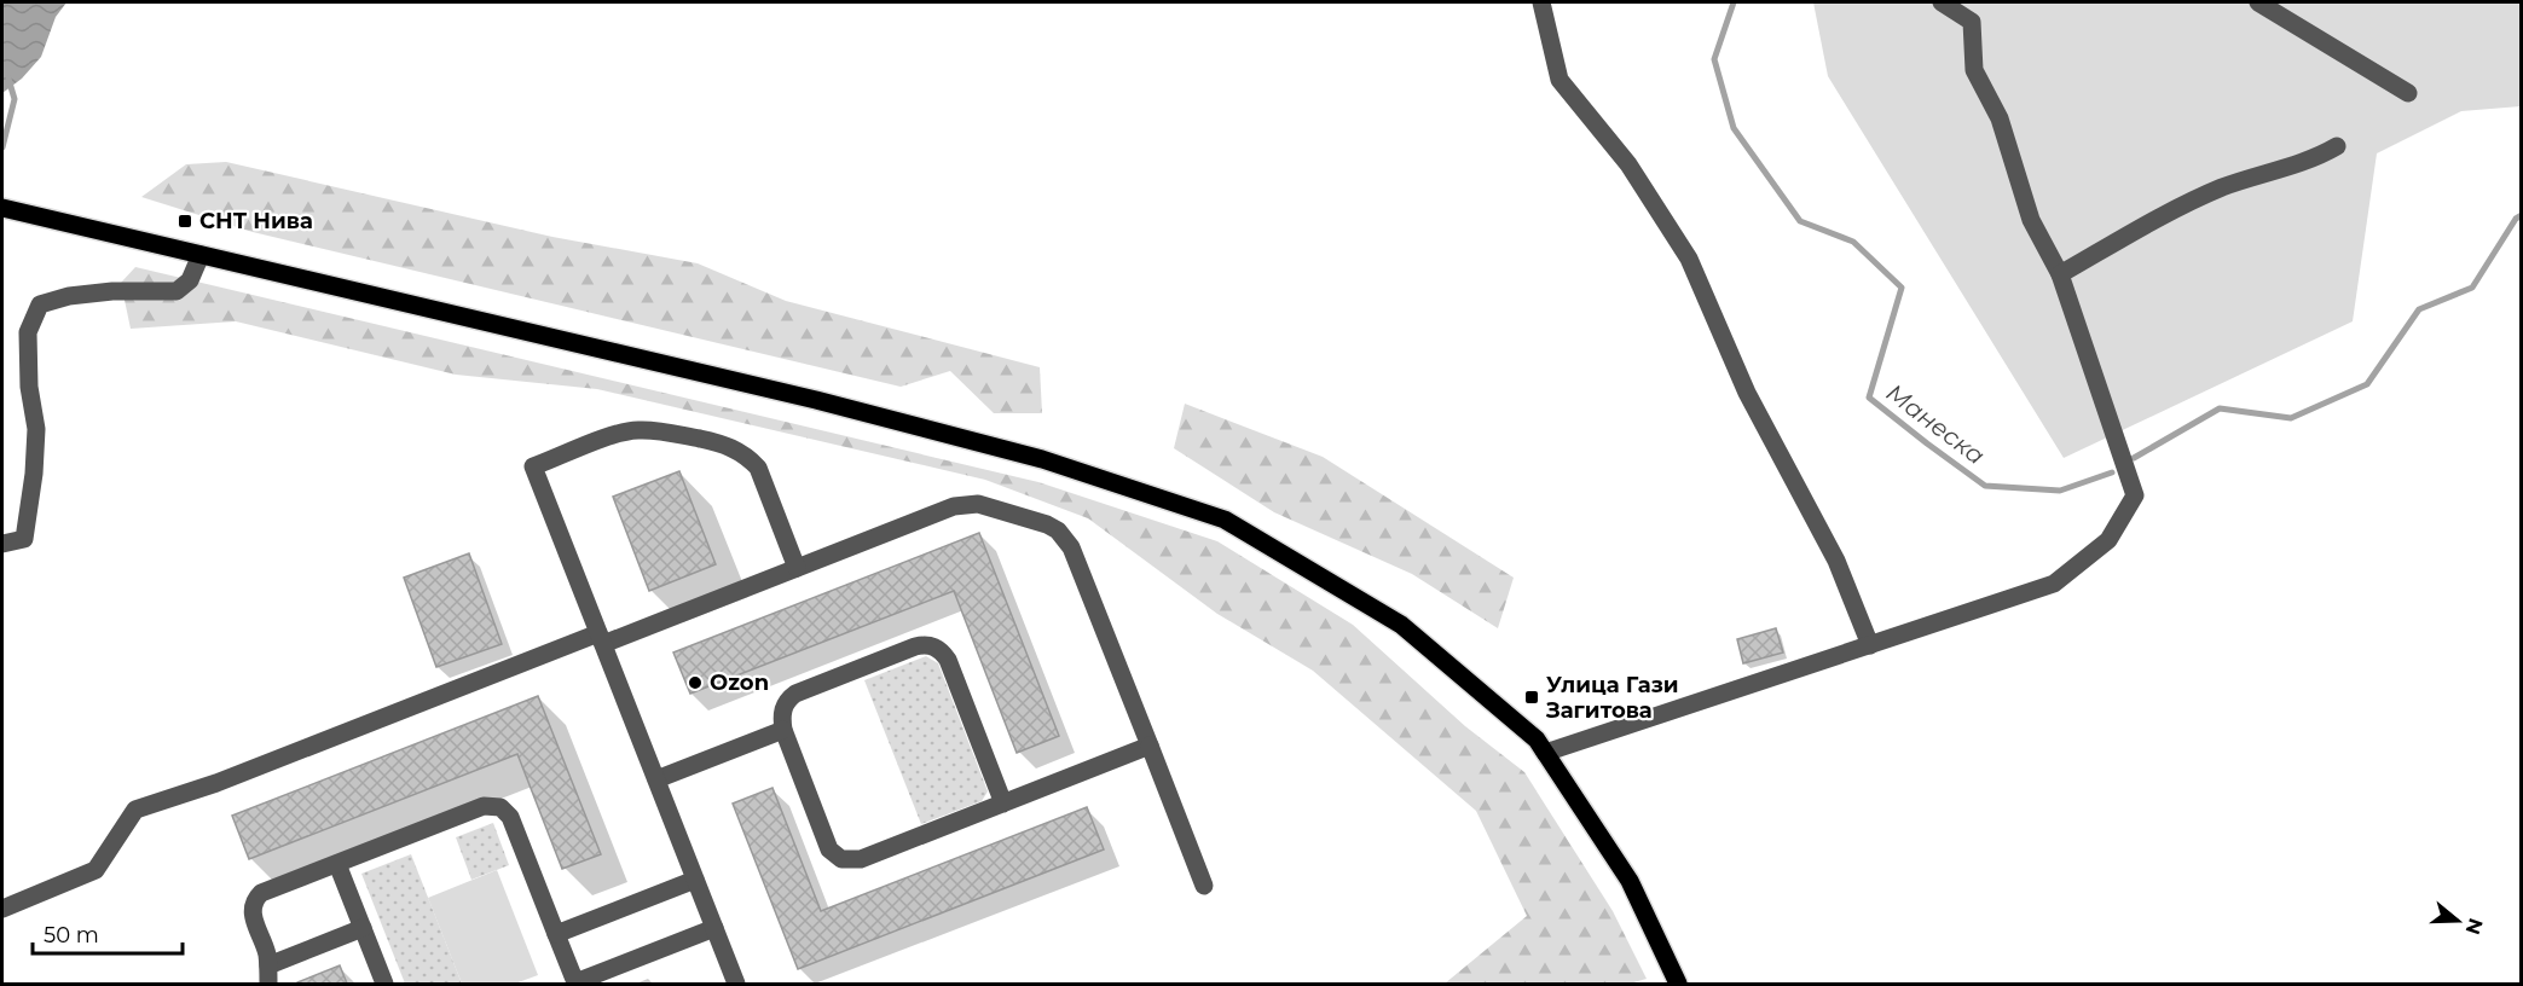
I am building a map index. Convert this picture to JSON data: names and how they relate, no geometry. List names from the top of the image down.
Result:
{
  "water": ["Манеска"],
  "places": {
    "transit": ["СНТ Нива", "Улица Гази Загитова"],
    "other": ["Ozon"]
  },
  "scale_bar": "50 m",
  "north": "right"
}
